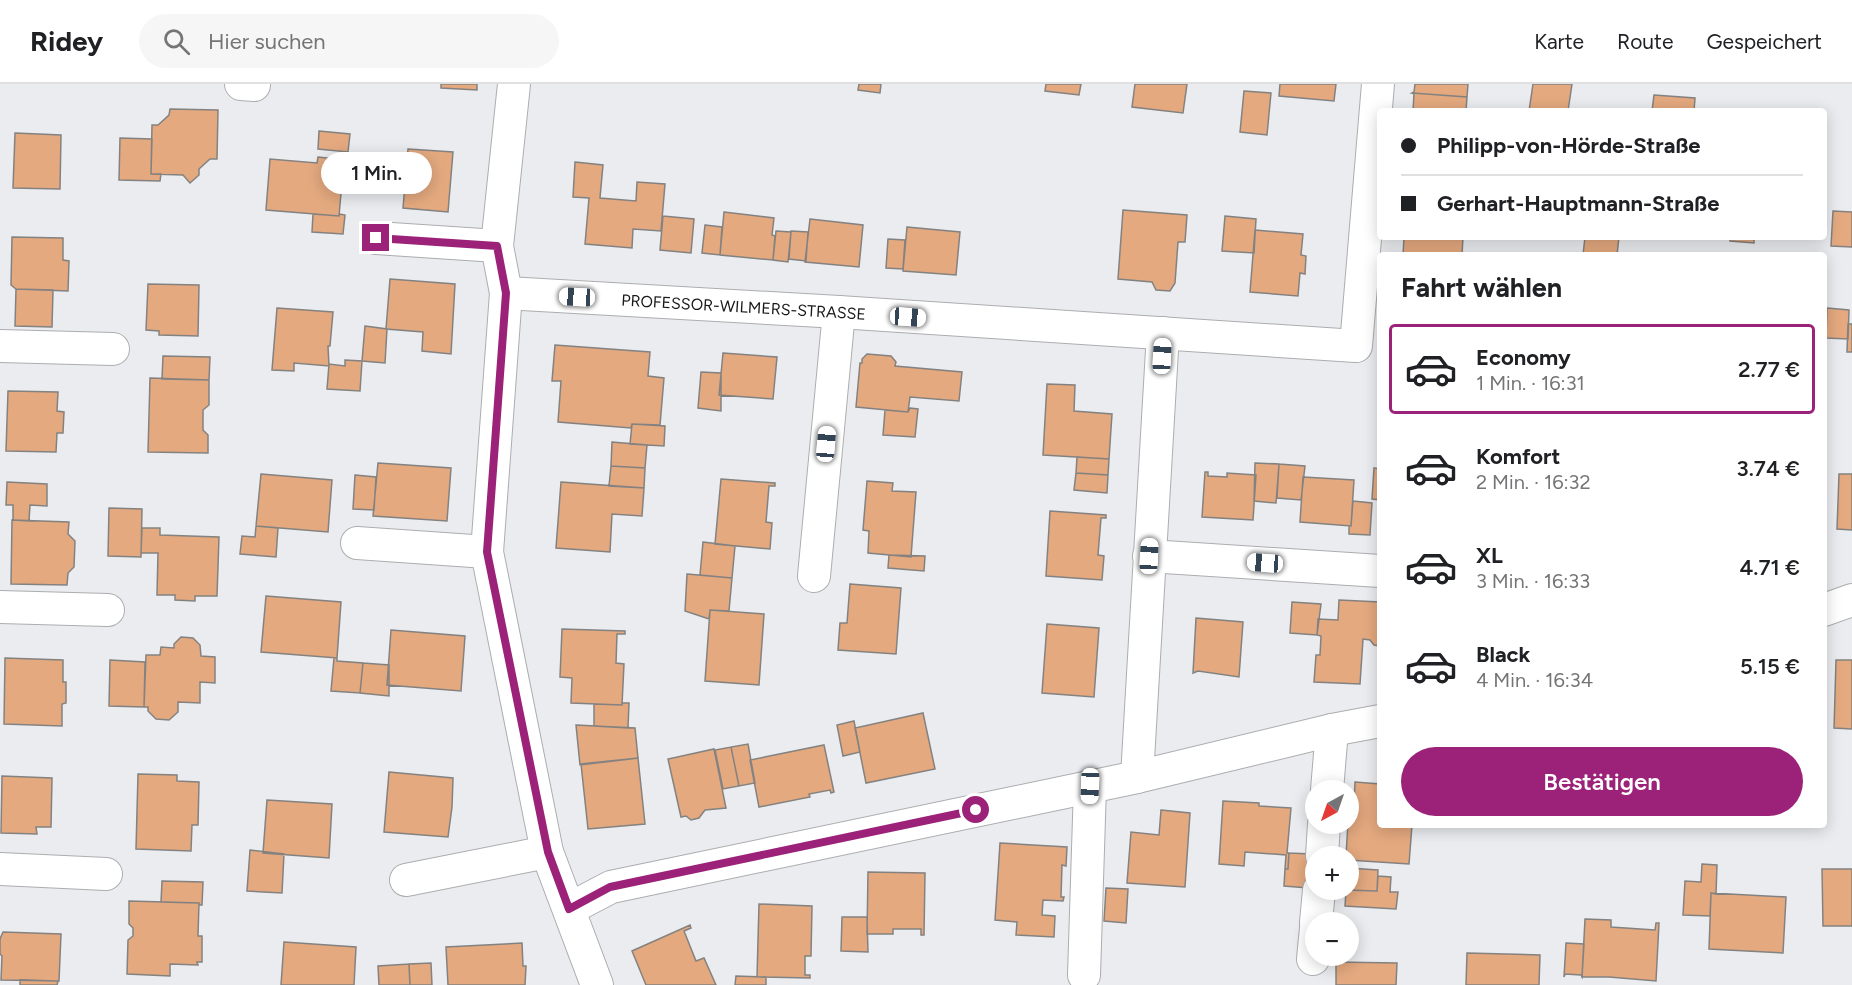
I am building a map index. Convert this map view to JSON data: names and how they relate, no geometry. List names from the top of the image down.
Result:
{
  "streets": {
    "street": ["PROFESSOR-WILMERS-STRASSE"]
  },
  "north": "bottom left",
  "page": {
    "header": "Ridey",
    "search": "Hier suchen",
    "nav": ["Karte", "Route", "Gespeichert"],
    "banner": ["Philipp-von-Hörde-Straße", "Gerhart-Hauptmann-Straße"],
    "bubble": "1 Min.",
    "heading": "Fahrt wählen",
    "list": [
      {
        "name": "Economy",
        "note": "1 Min. · 16:31",
        "value": "2.77 €"
      },
      {
        "name": "Komfort",
        "note": "2 Min. · 16:32",
        "value": "3.74 €"
      },
      {
        "name": "XL",
        "note": "3 Min. · 16:33",
        "value": "4.71 €"
      },
      {
        "name": "Black",
        "note": "4 Min. · 16:34",
        "value": "5.15 €"
      }
    ],
    "buttons": "Bestätigen",
    "map_buttons": ["+", "−"]
  }
}
